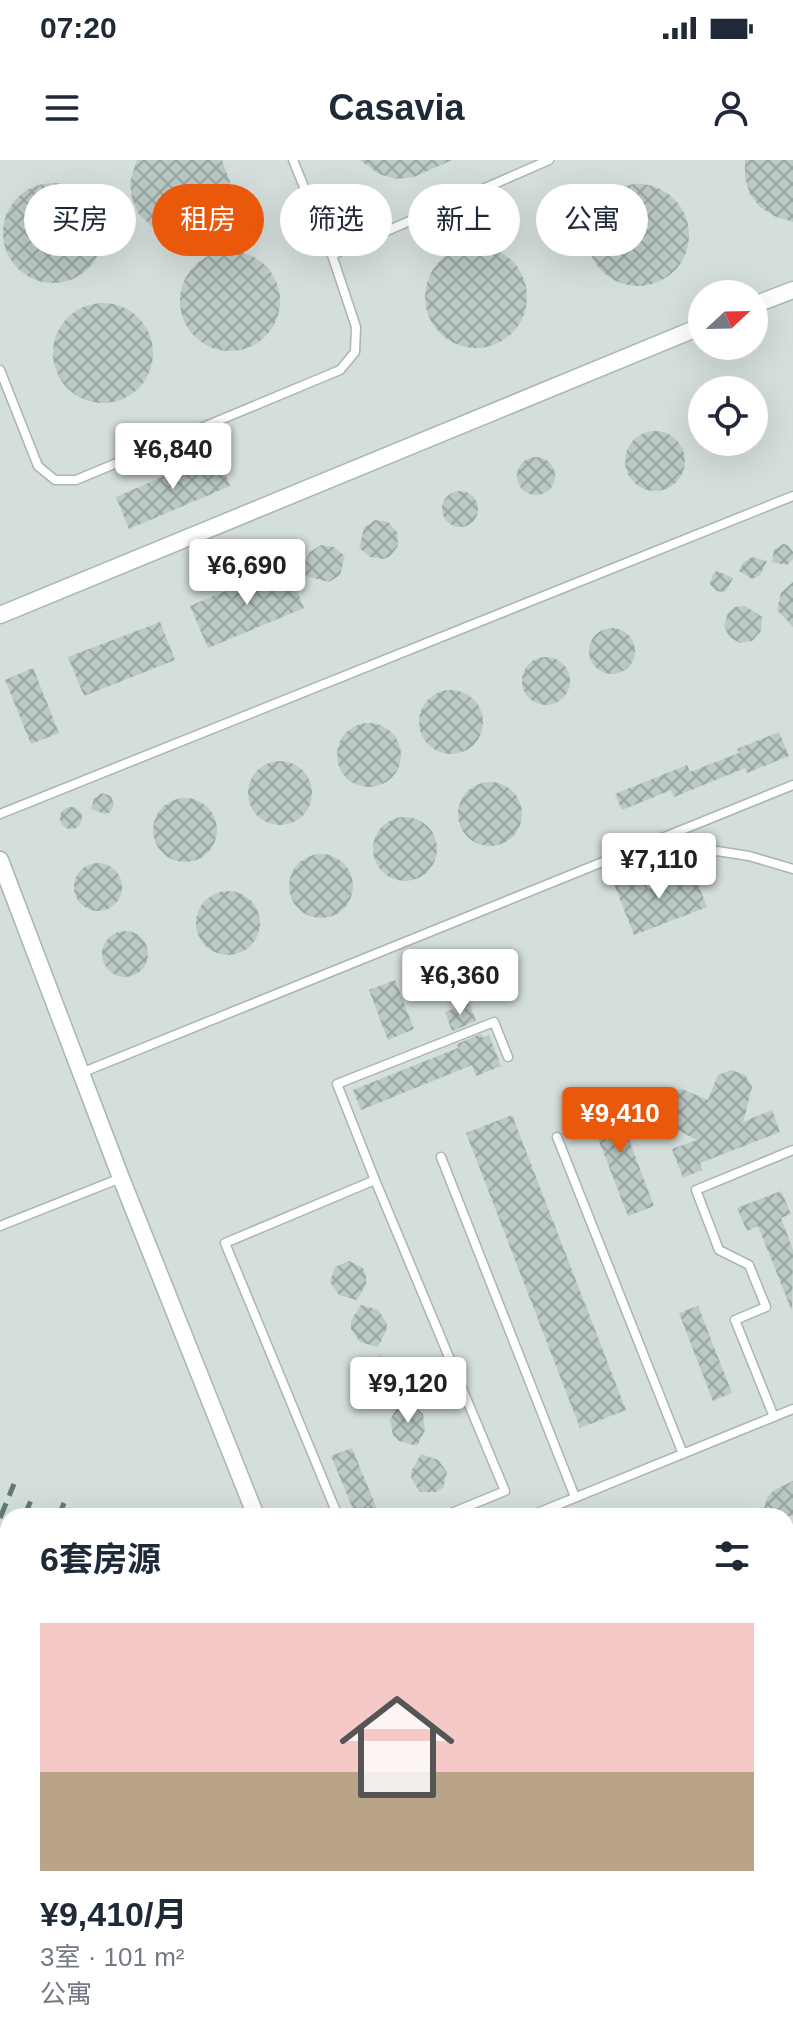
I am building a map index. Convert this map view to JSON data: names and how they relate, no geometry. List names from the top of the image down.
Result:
{
  "north": "right",
  "page": {
    "status": "07:20",
    "header": "Casavia",
    "chip": [
      "买房",
      "租房",
      "筛选",
      "新上",
      "公寓"
    ],
    "price": [
      "¥6,840",
      "¥6,690",
      "¥7,110",
      "¥6,360",
      "¥9,410",
      "¥9,120"
    ],
    "heading": "6套房源",
    "list": [
      {
        "name": "¥9,410/月",
        "note": "3室 · 101 m² · 公寓"
      }
    ]
  }
}
